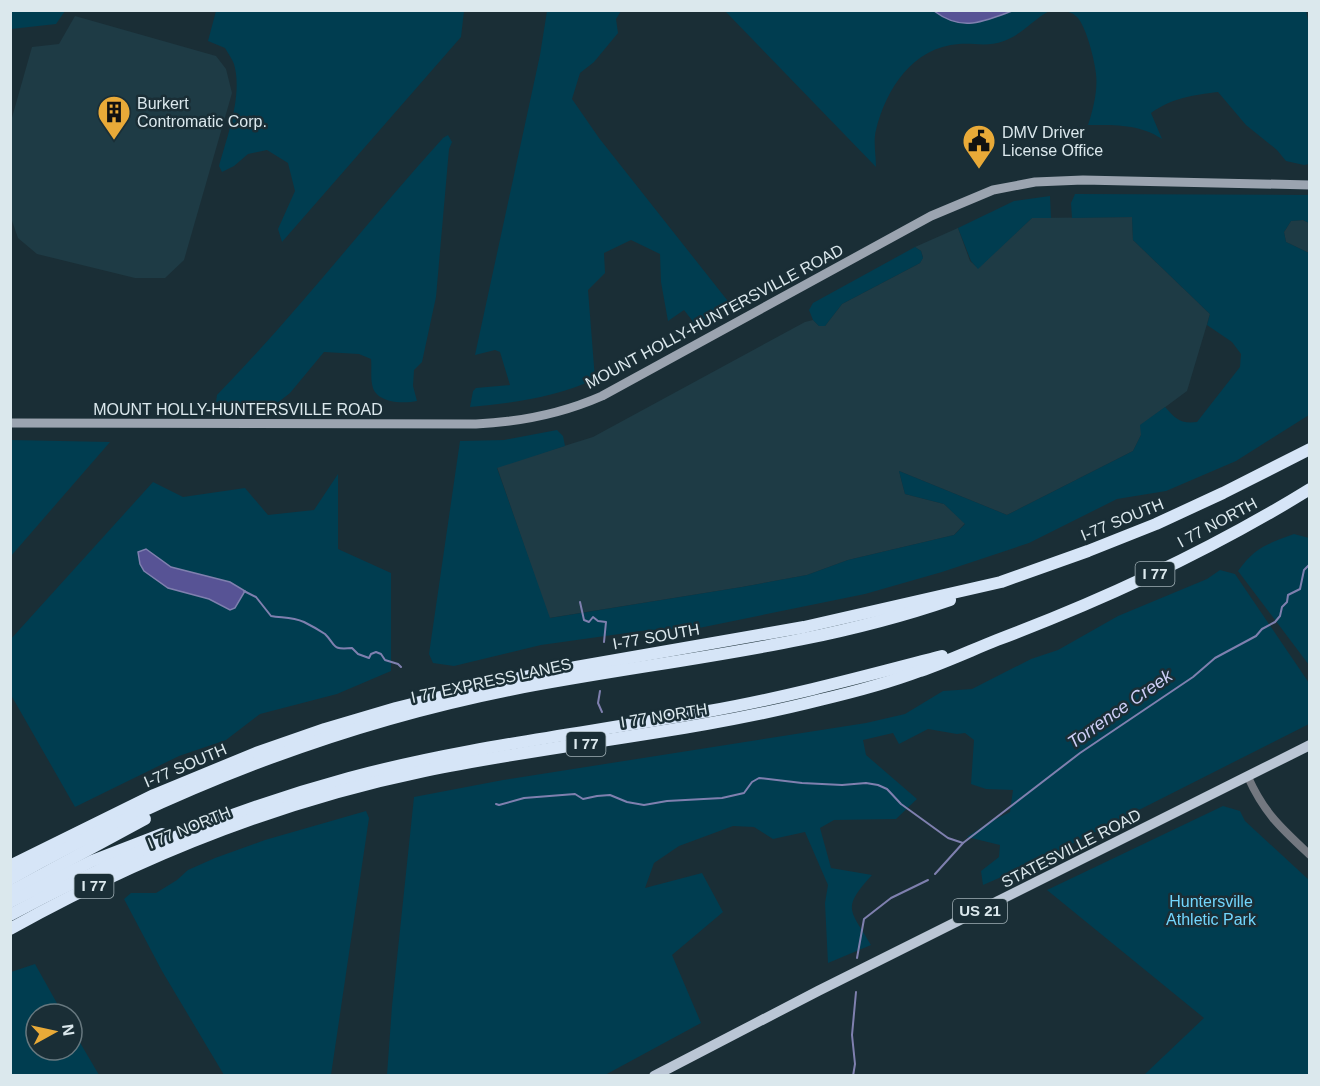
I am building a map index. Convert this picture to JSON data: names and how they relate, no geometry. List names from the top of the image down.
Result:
{
  "streets": {
    "highway": [
      "I-77 SOUTH",
      "I 77 NORTH",
      "I 77",
      "I 77 EXPRESS LANES"
    ],
    "main road": ["MOUNT HOLLY-HUNTERSVILLE ROAD", "STATESVILLE ROAD", "US 21"]
  },
  "crossings": [
    ["I-77 SOUTH", "I 77 EXPRESS LANES"],
    ["I 77 NORTH", "I 77"]
  ],
  "water": ["Torrence Creek"],
  "parks": ["Huntersville Athletic Park"],
  "places": {
    "building": ["Burkert Contromatic Corp."],
    "public building": ["DMV Driver License Office"]
  },
  "north": "right"
}
